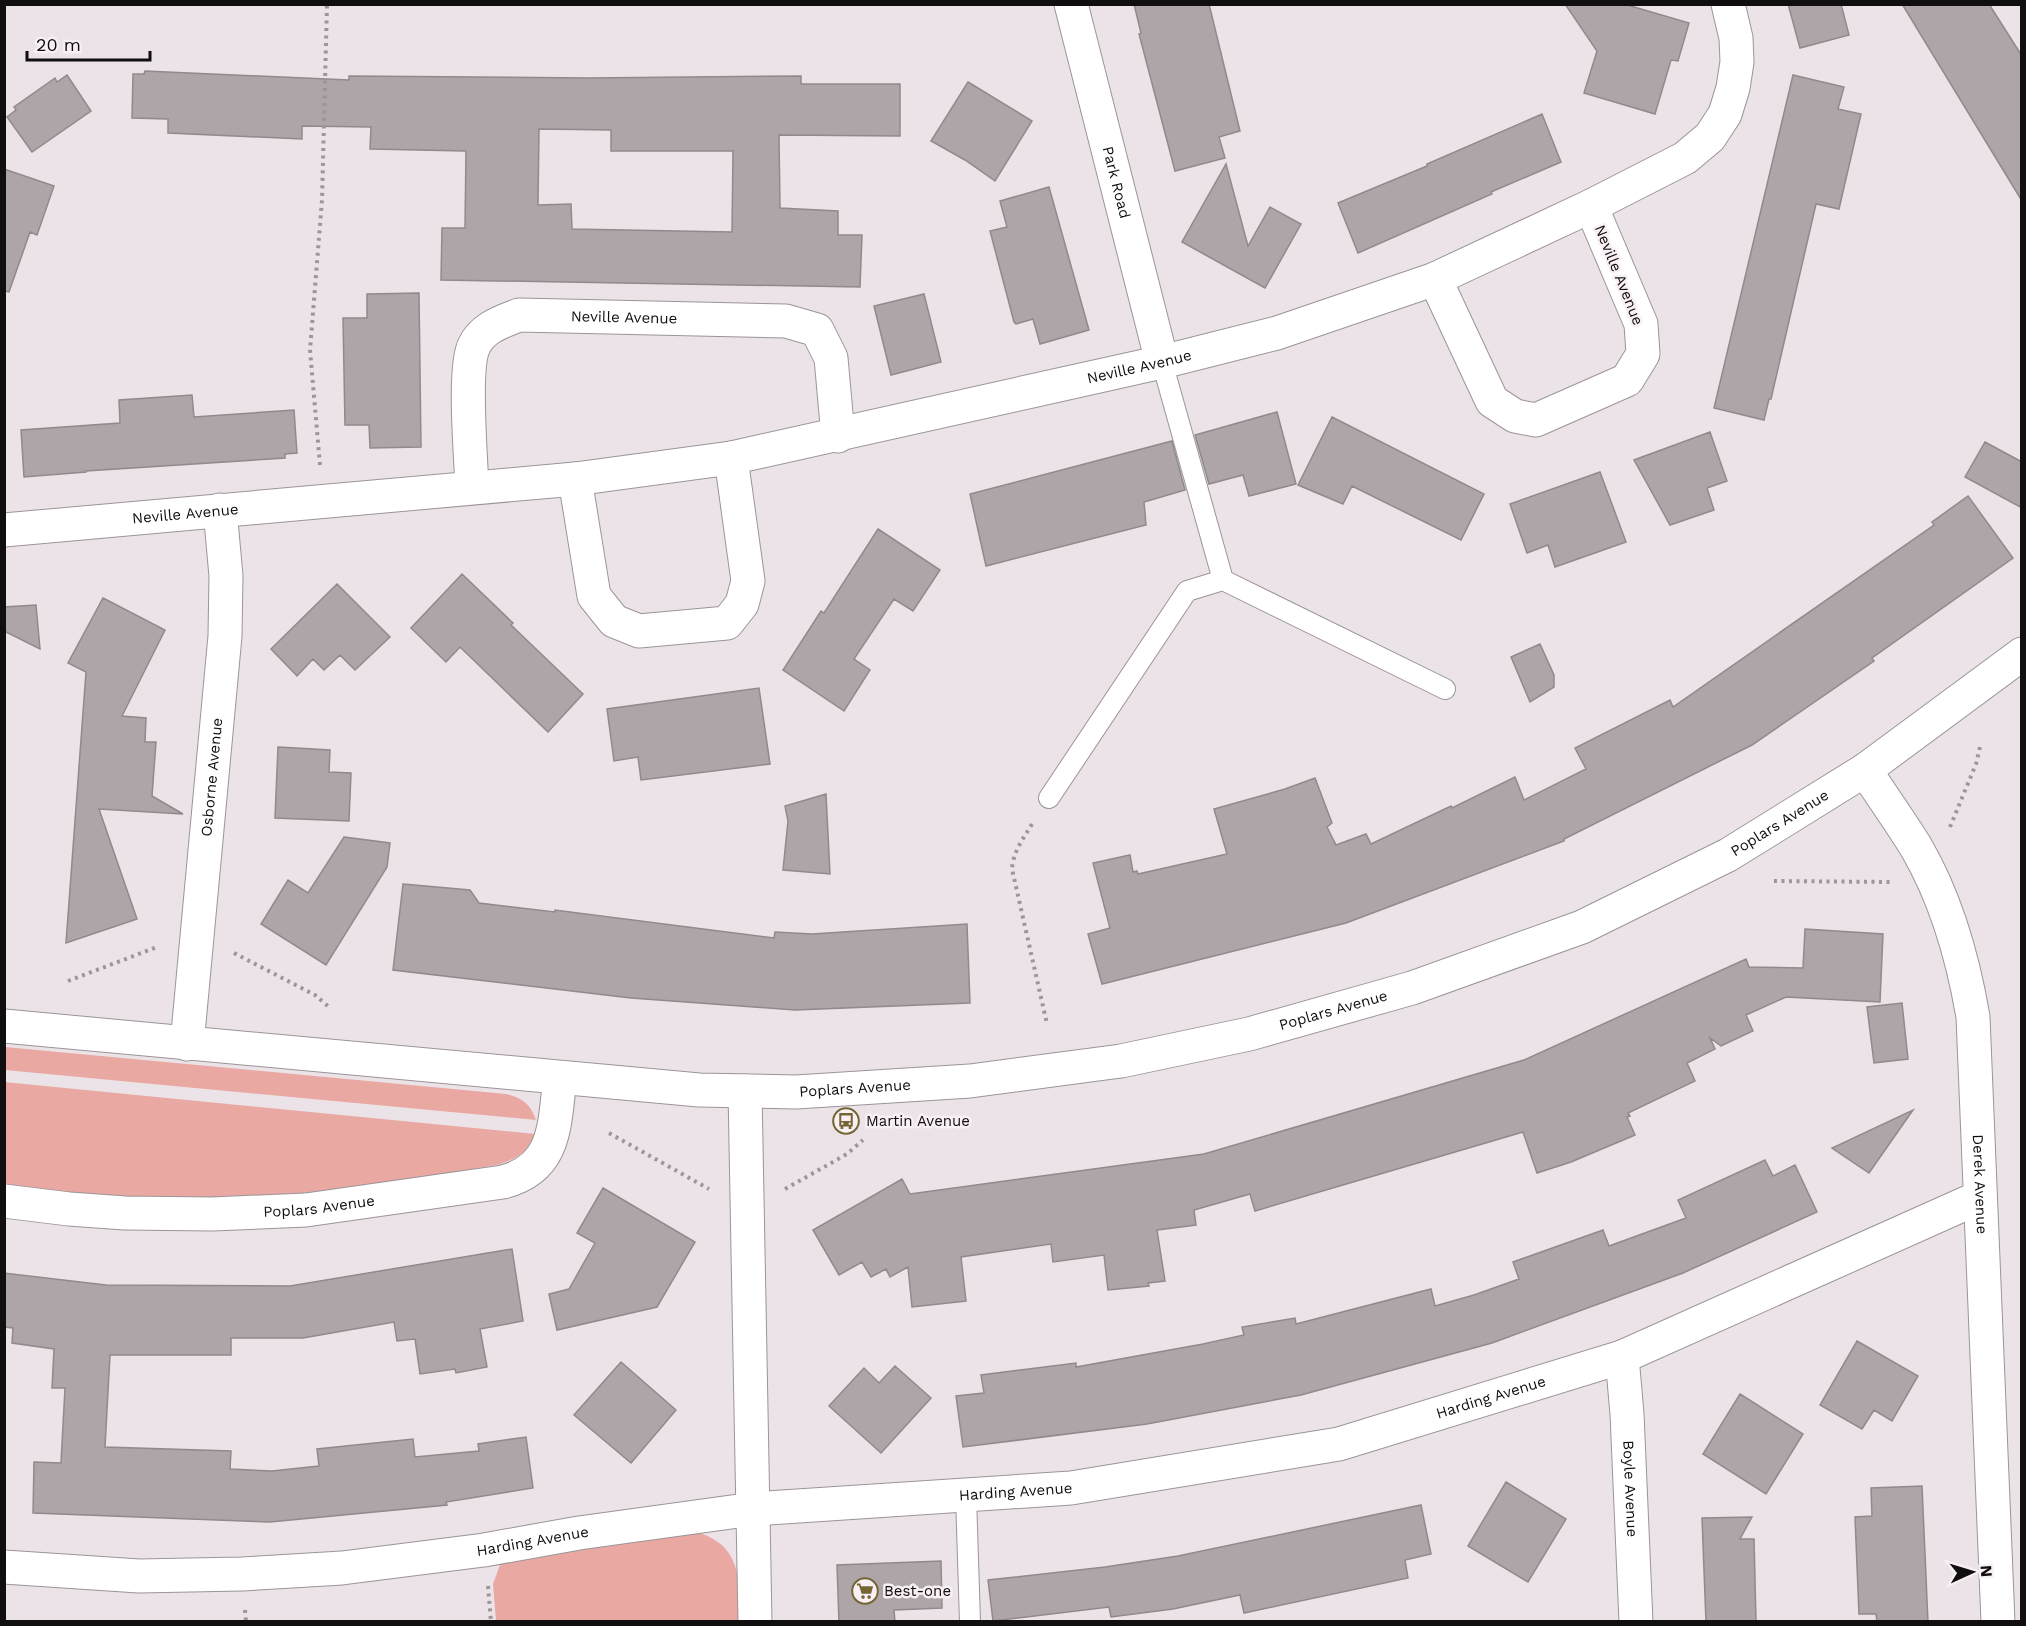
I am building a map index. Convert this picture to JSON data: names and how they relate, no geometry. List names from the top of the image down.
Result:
{
  "streets": {
    "street": [
      "Park Road",
      "Neville Avenue",
      "Osborne Avenue",
      "Poplars Avenue",
      "Derek Avenue",
      "Harding Avenue",
      "Boyle Avenue"
    ]
  },
  "crossings": [
    ["Park Road", "Neville Avenue"],
    ["Neville Avenue", "Osborne Avenue"],
    ["Osborne Avenue", "Poplars Avenue"],
    ["Poplars Avenue", "Derek Avenue"],
    ["Derek Avenue", "Harding Avenue"],
    ["Harding Avenue", "Boyle Avenue"]
  ],
  "places": {
    "bus stop": ["Martin Avenue"],
    "supermarket": ["Best-one"]
  },
  "scale_bar": "20 m",
  "north": "right"
}
